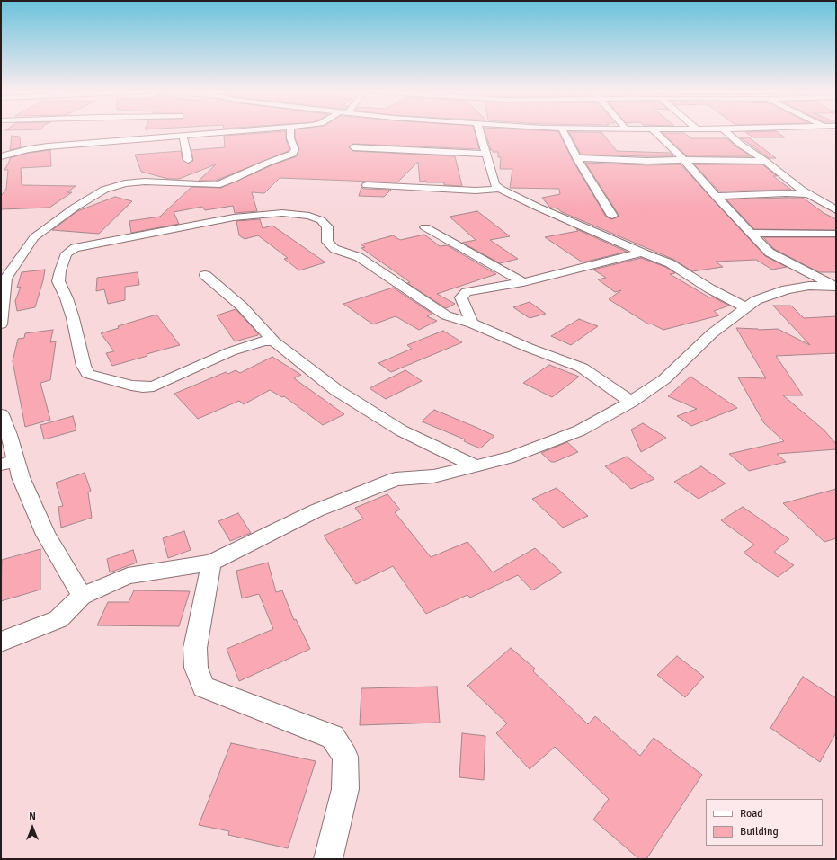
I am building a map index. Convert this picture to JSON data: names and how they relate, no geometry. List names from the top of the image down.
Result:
{
  "legend": ["Road", "Building"],
  "north": "top"
}
